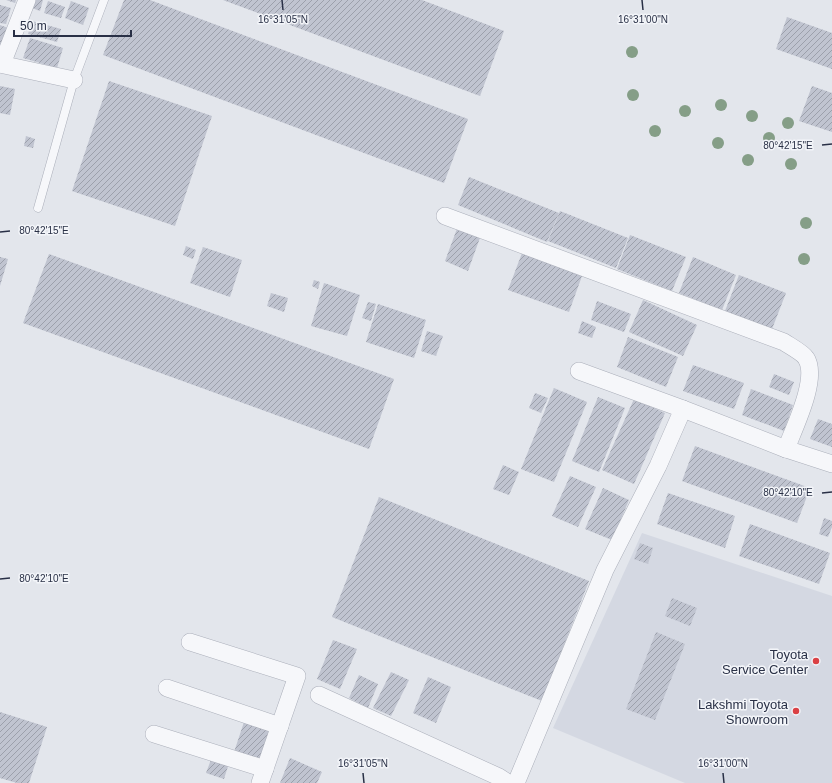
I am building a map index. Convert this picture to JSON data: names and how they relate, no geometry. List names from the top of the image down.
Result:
{
  "places": ["Toyota Service Center", "Lakshmi Toyota Showroom"],
  "scale_bar": "50 m",
  "coordinates": [
    "16°31'05\"N",
    "16°31'00\"N",
    "80°42'15\"E",
    "80°42'10\"E"
  ]
}
